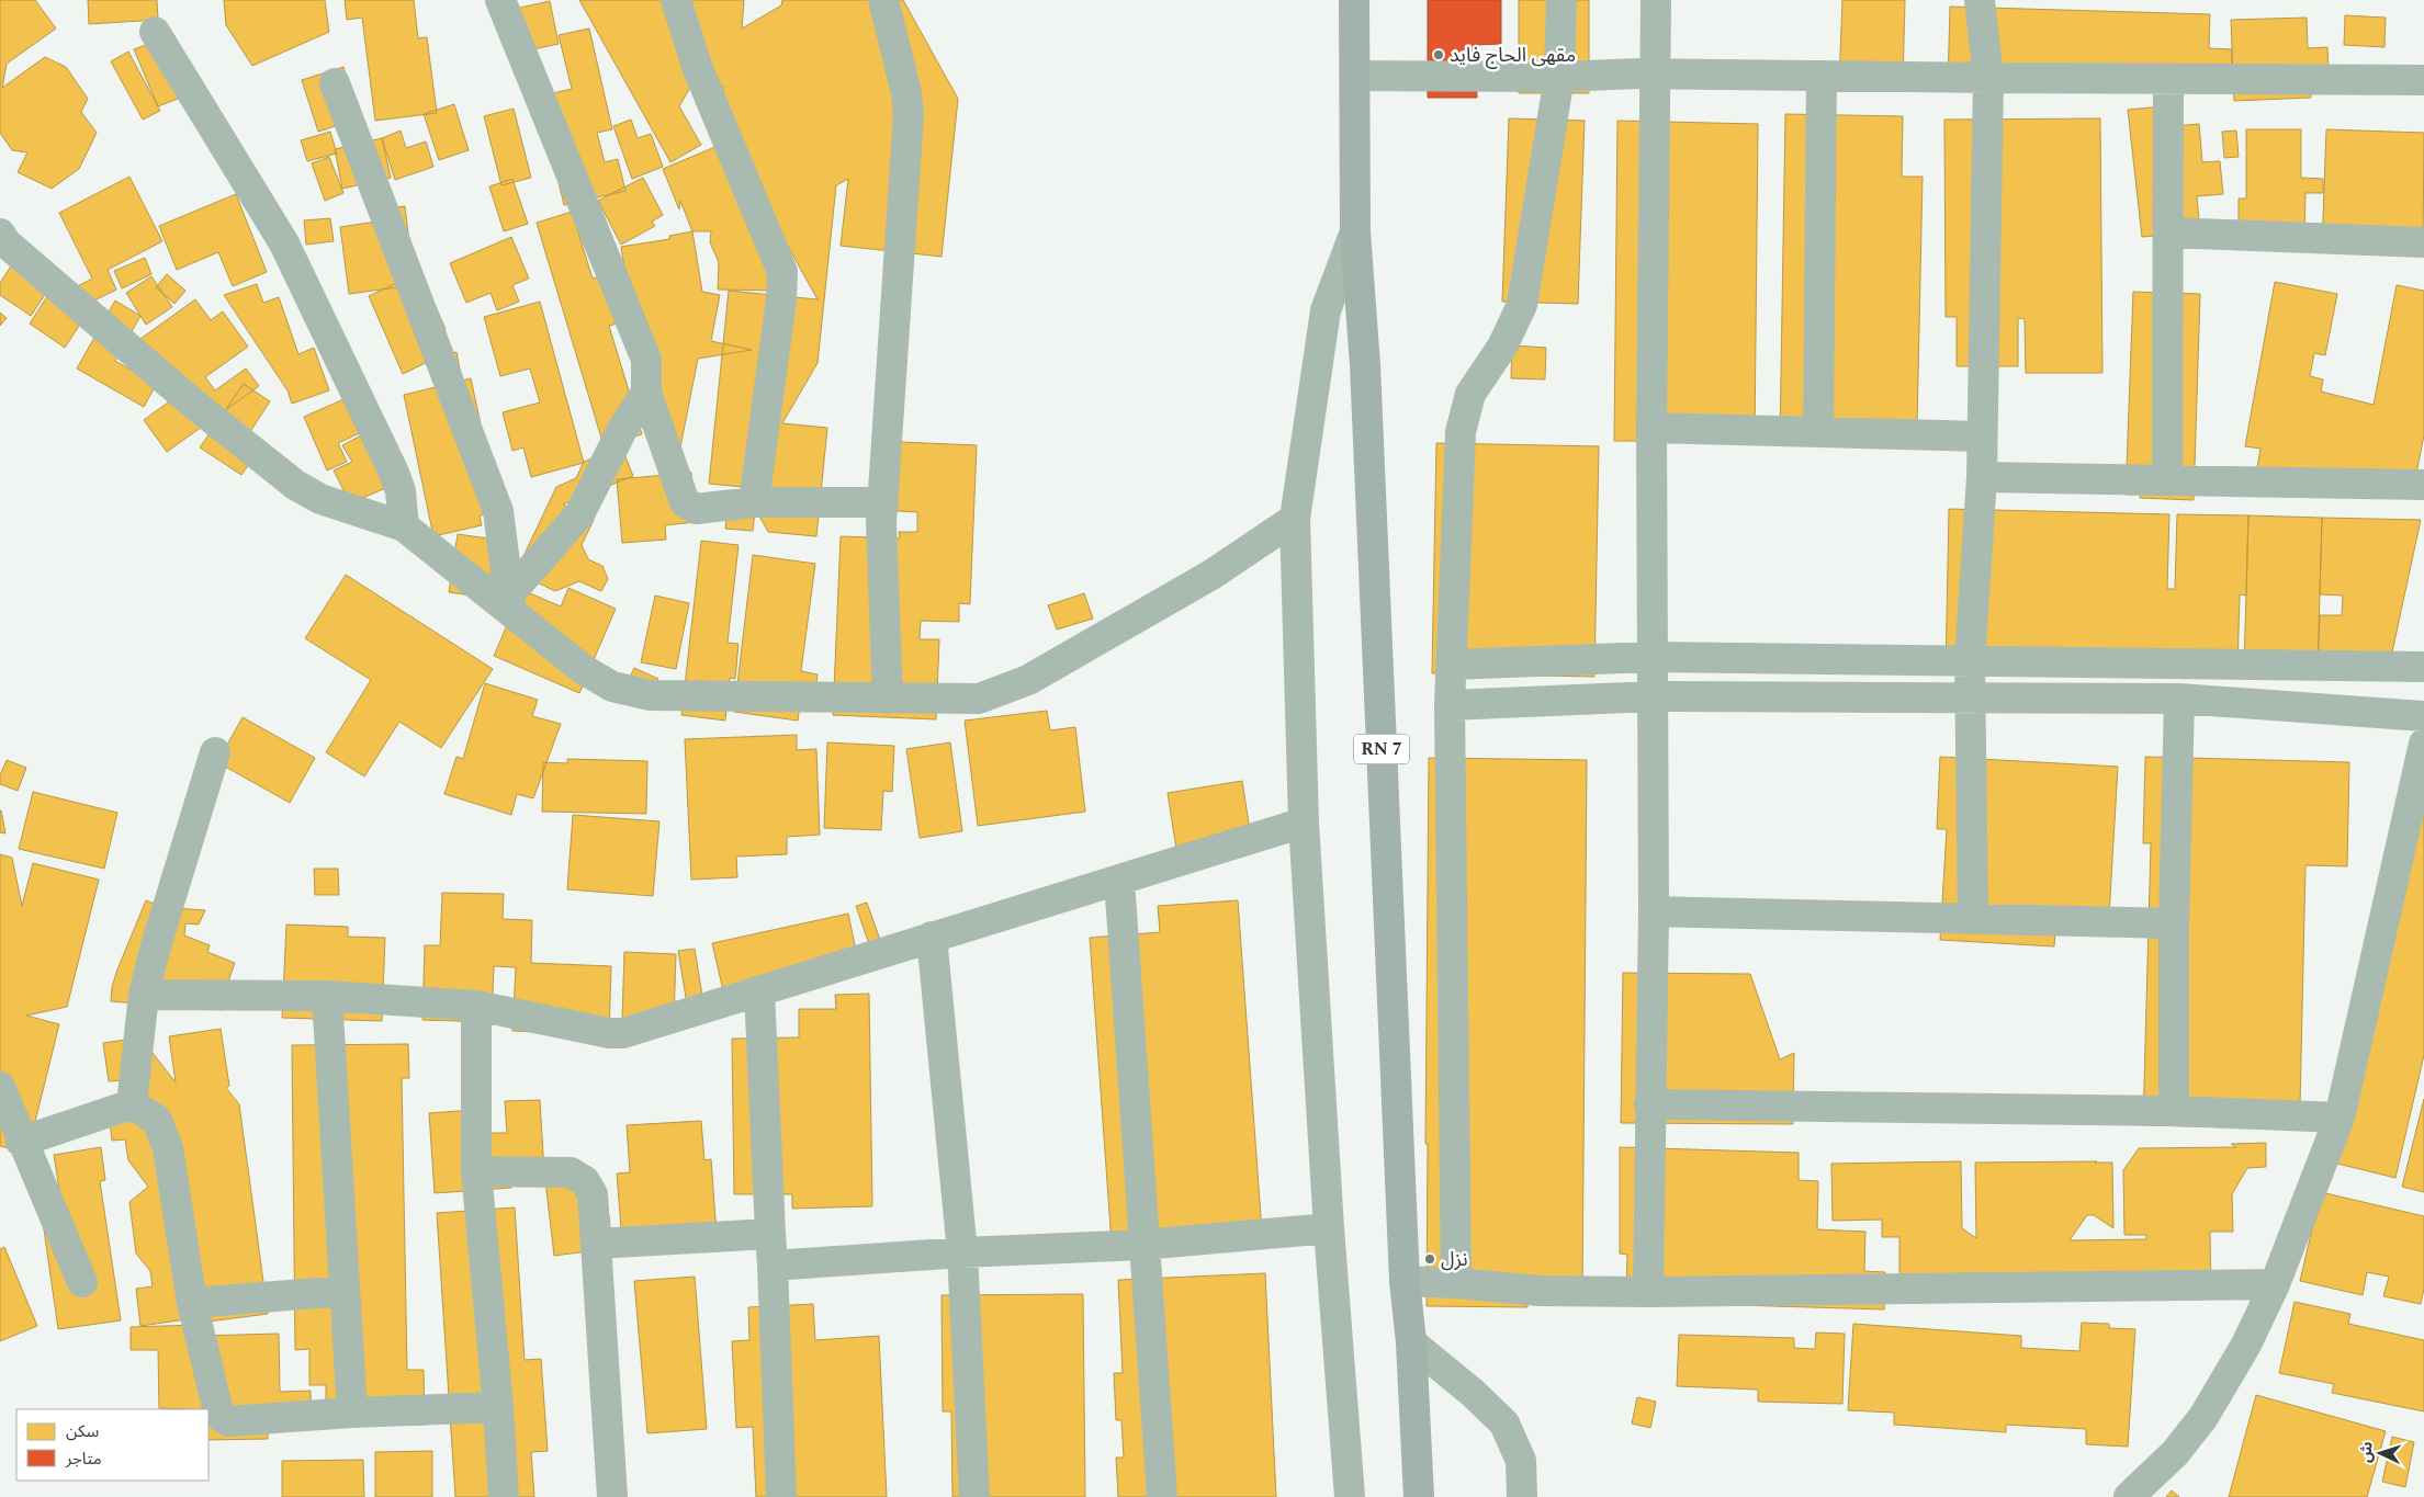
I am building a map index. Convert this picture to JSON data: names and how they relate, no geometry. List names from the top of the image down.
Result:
{
  "streets": {
    "main road": ["RN 7"]
  },
  "places": ["مقهى الحاج فايد", "نزل"],
  "legend": ["سكن", "متاجر"],
  "north": "left"
}
